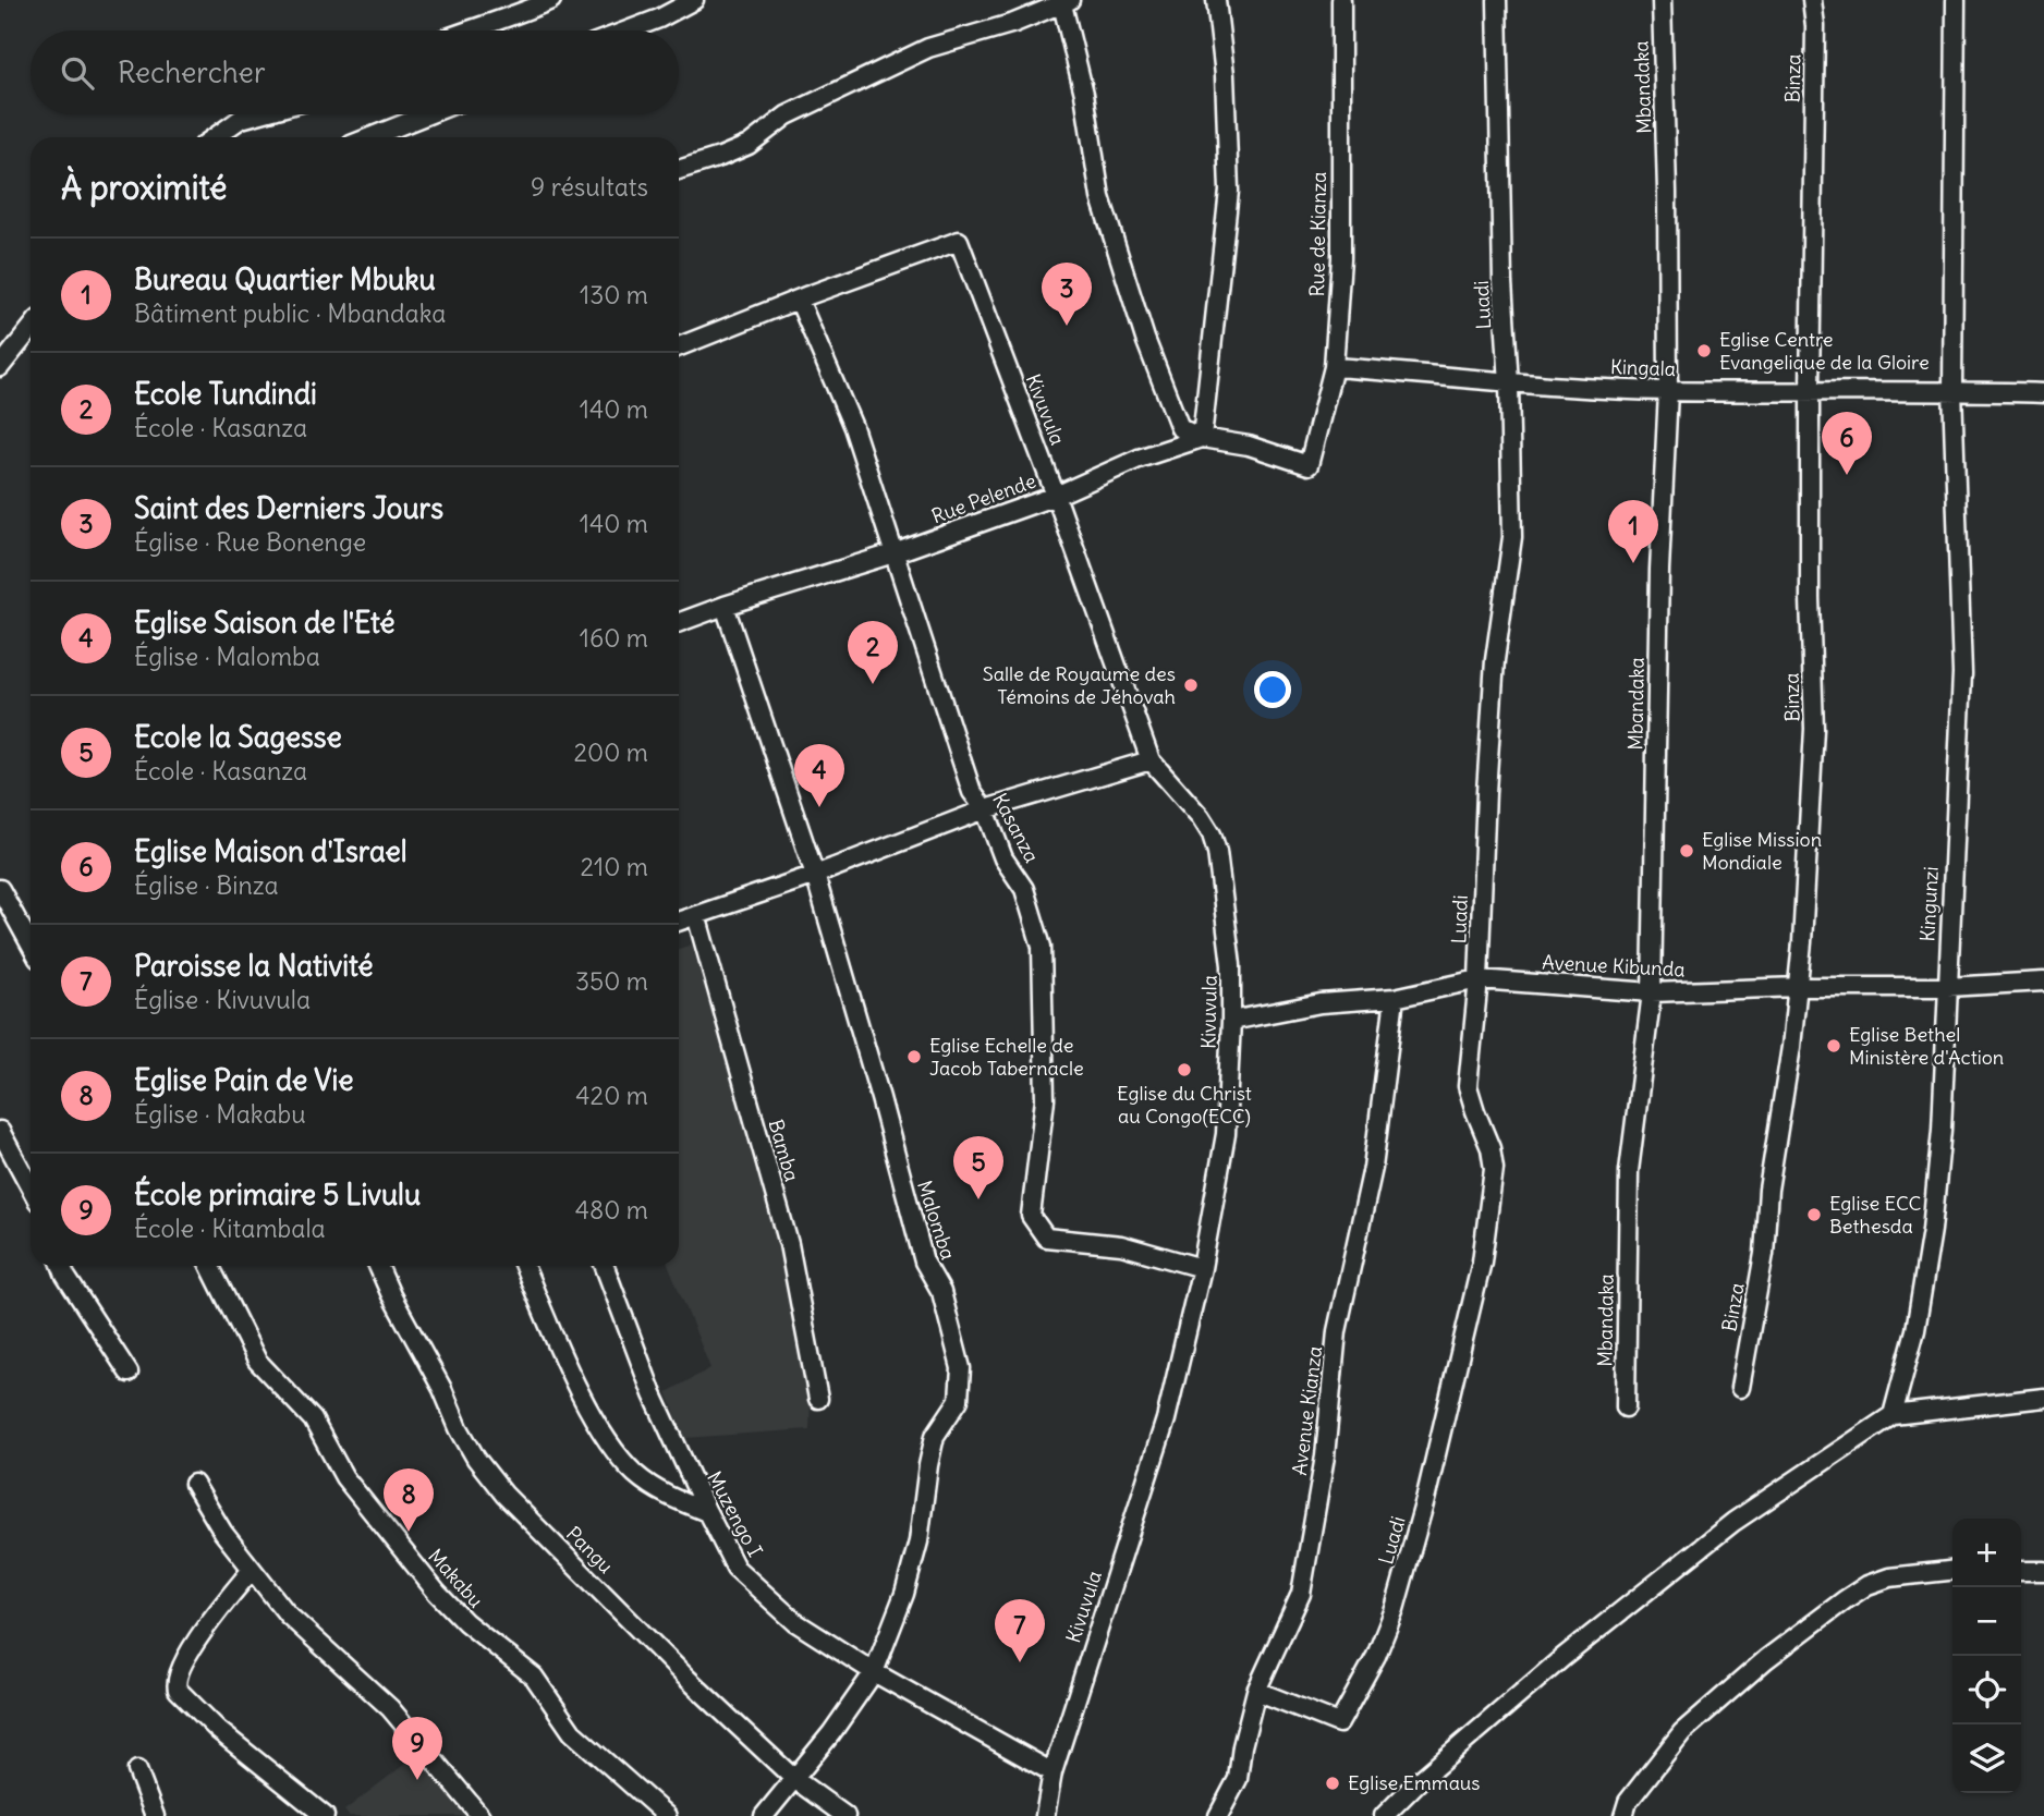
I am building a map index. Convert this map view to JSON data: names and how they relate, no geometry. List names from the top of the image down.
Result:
{
  "streets": {
    "street": [
      "Binza",
      "Mbandaka",
      "Rue de Kianza",
      "Luadi",
      "Kingala",
      "Kivuvula",
      "Rue Pelende",
      "Kasanza",
      "Kingunzi",
      "Avenue Kibunda",
      "Bamba",
      "Malomba",
      "Avenue Kianza",
      "Muzengo I",
      "Pangu",
      "Makabu"
    ]
  },
  "crossings": [
    ["Binza", "Kingala"],
    ["Binza", "Avenue Kibunda"],
    ["Mbandaka", "Kingala"],
    ["Mbandaka", "Avenue Kibunda"],
    ["Rue de Kianza", "Kingala"],
    ["Rue de Kianza", "Rue Pelende"],
    ["Luadi", "Kingala"],
    ["Luadi", "Avenue Kibunda"],
    ["Luadi", "Avenue Kianza"],
    ["Kingala", "Kingunzi"],
    ["Kivuvula", "Rue Pelende"],
    ["Kivuvula", "Kasanza"],
    ["Kivuvula", "Avenue Kibunda"],
    ["Kivuvula", "Muzengo I"],
    ["Rue Pelende", "Kasanza"],
    ["Rue Pelende", "Malomba"],
    ["Kingunzi", "Avenue Kibunda"],
    ["Avenue Kibunda", "Avenue Kianza"],
    ["Malomba", "Muzengo I"],
    ["Malomba", "Pangu"]
  ],
  "places": [
    "Eglise Centre Evangelique de la Gloire",
    "Salle de Royaume des Témoins de Jéhovah",
    "Eglise Mission Mondiale",
    "Eglise Bethel Ministère d'Action",
    "Eglise Echelle de Jacob Tabernacle",
    "Eglise du Christ au Congo(ECC)",
    "Eglise ECC Bethesda",
    "Eglise Emmaus"
  ],
  "page": {
    "search": "Rechercher",
    "heading": ["À proximité", "9 résultats"],
    "list": [
      {
        "mark": "1",
        "name": "Bureau Quartier Mbuku",
        "note": "Bâtiment public · Mbandaka",
        "value": "130 m"
      },
      {
        "mark": "2",
        "name": "Ecole Tundindi",
        "note": "École · Kasanza",
        "value": "140 m"
      },
      {
        "mark": "3",
        "name": "Saint des Derniers Jours",
        "note": "Église · Rue Bonenge",
        "value": "140 m"
      },
      {
        "mark": "4",
        "name": "Eglise Saison de l'Eté",
        "note": "Église · Malomba",
        "value": "160 m"
      },
      {
        "mark": "5",
        "name": "Ecole la Sagesse",
        "note": "École · Kasanza",
        "value": "200 m"
      },
      {
        "mark": "6",
        "name": "Eglise Maison d'Israel",
        "note": "Église · Binza",
        "value": "210 m"
      },
      {
        "mark": "7",
        "name": "Paroisse la Nativité",
        "note": "Église · Kivuvula",
        "value": "350 m"
      },
      {
        "mark": "8",
        "name": "Eglise Pain de Vie",
        "note": "Église · Makabu",
        "value": "420 m"
      },
      {
        "mark": "9",
        "name": "École primaire 5 Livulu",
        "note": "École · Kitambala",
        "value": "480 m"
      }
    ],
    "pins": [
      "3",
      "6",
      "1",
      "2",
      "4",
      "5",
      "8",
      "7",
      "9"
    ],
    "map_buttons": ["+", "−"]
  }
}
